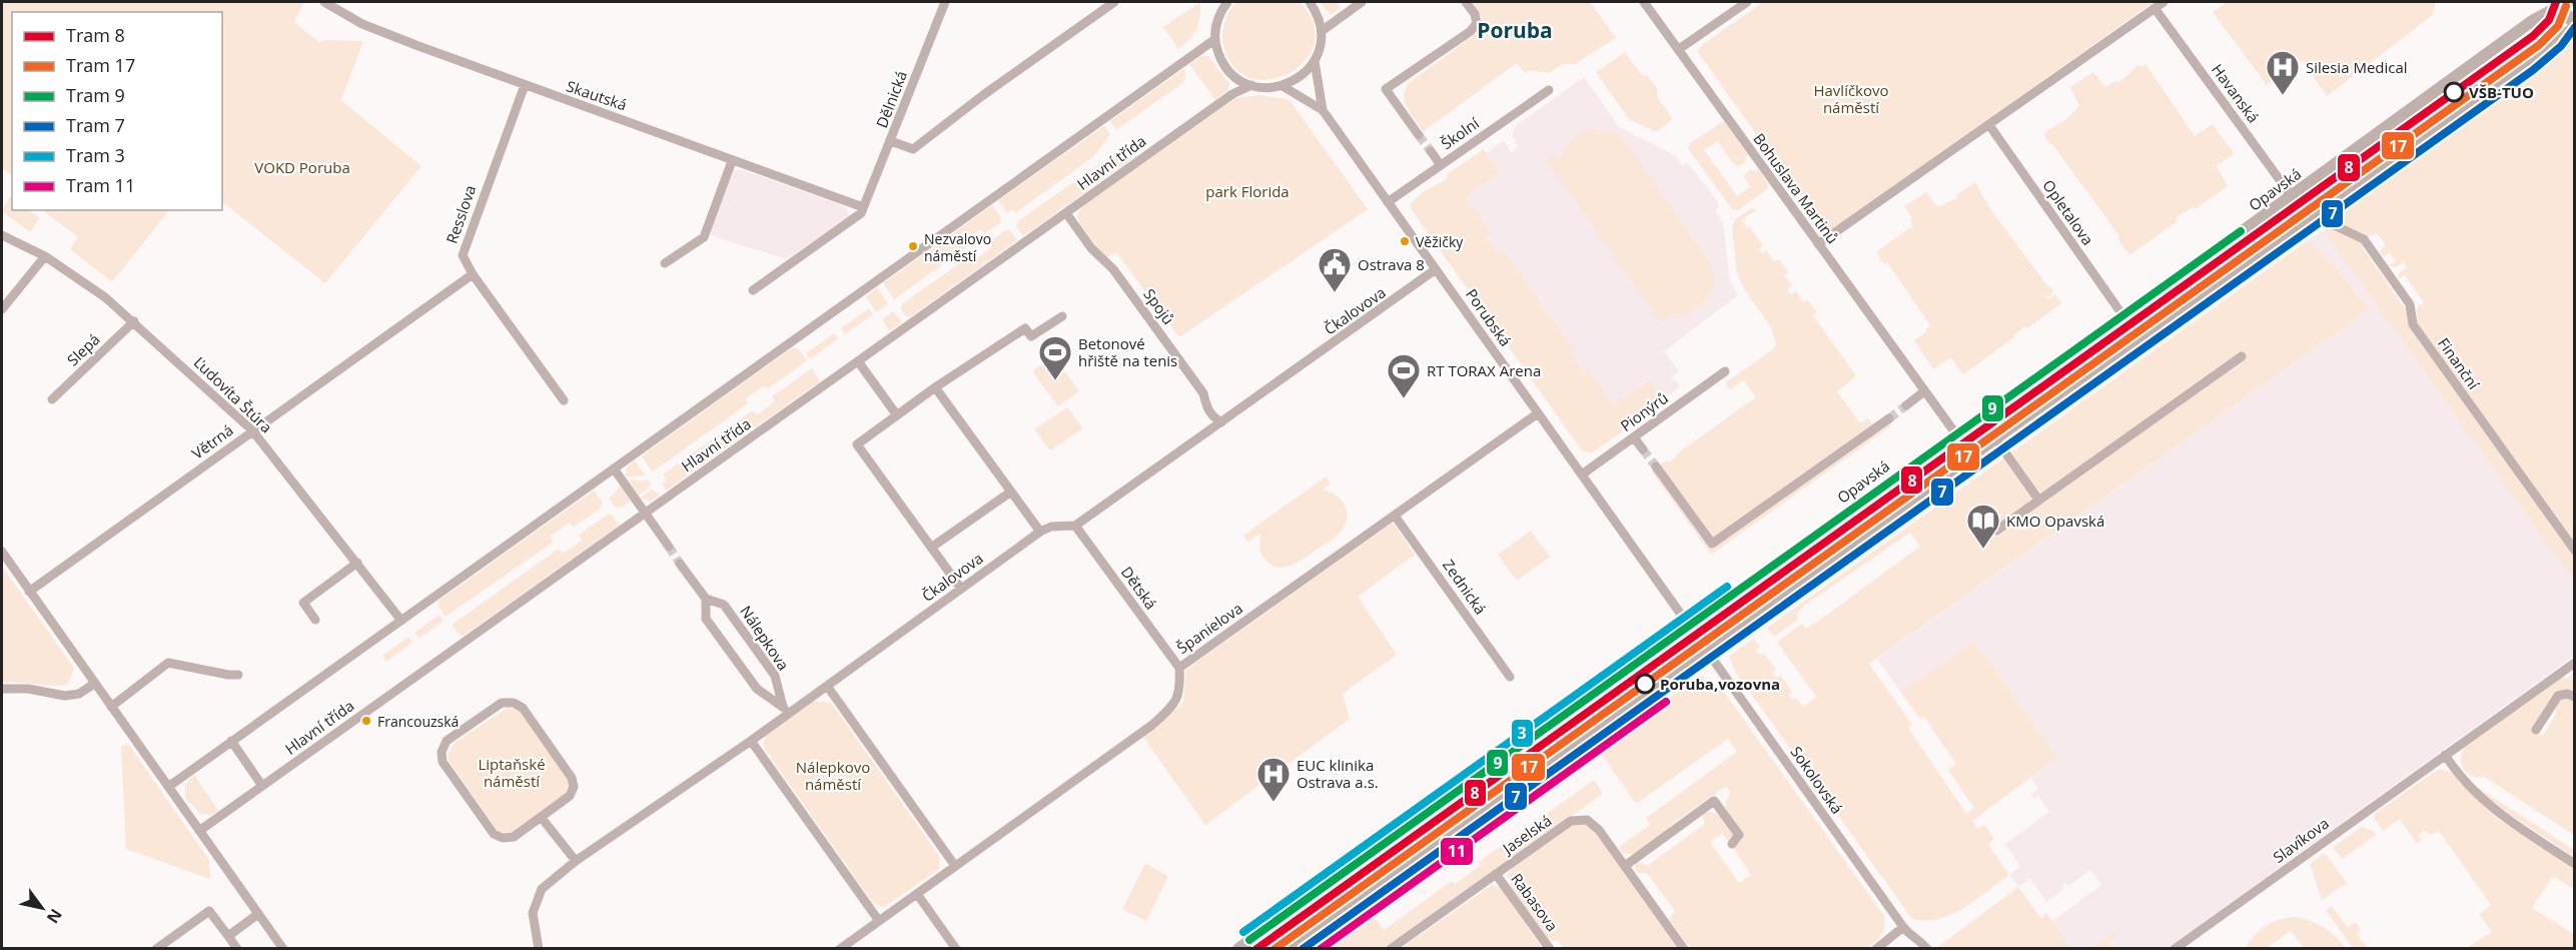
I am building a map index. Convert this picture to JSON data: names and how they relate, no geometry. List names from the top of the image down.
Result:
{
  "streets": {
    "main road": ["Opavská"],
    "street": [
      "Havanská",
      "Skautská",
      "Dělnická",
      "Školní",
      "Hlavní třída",
      "Bohuslava Martinů",
      "Opletalova",
      "Resslova",
      "Spojů",
      "Čkalovova",
      "Porubská",
      "Slepá",
      "Finanční",
      "Ľudovíta Štúra",
      "Pionýrů",
      "Větrná",
      "Zednická",
      "Dětská",
      "Španielova",
      "Nálepkova",
      "Sokolovská",
      "Jaselská",
      "Slavíkova",
      "Rabasova"
    ]
  },
  "crossings": [
    ["Havanská", "Opavská"],
    ["Skautská", "Dělnická"],
    ["Skautská", "Resslova"],
    ["Školní", "Porubská"],
    ["Hlavní třída", "Spojů"],
    ["Bohuslava Martinů", "Opavská"],
    ["Opavská", "Opletalova"],
    ["Opavská", "Porubská"],
    ["Resslova", "Větrná"],
    ["Spojů", "Čkalovova"],
    ["Čkalovova", "Porubská"],
    ["Čkalovova", "Dětská"],
    ["Čkalovova", "Nálepkova"],
    ["Porubská", "Pionýrů"],
    ["Porubská", "Španielova"],
    ["Porubská", "Sokolovská"],
    ["Slepá", "Ľudovíta Štúra"],
    ["Ľudovíta Štúra", "Větrná"],
    ["Zednická", "Španielova"],
    ["Dětská", "Španielova"],
    ["Jaselská", "Rabasova"]
  ],
  "districts": ["Poruba"],
  "parks": [
    "Havlíčkovo náměstí",
    "VOKD Poruba",
    "park Florida",
    "Liptaňské náměstí",
    "Nálepkovo náměstí"
  ],
  "places": {
    "other": [
      "VŠB-TUO",
      "Věžičky",
      "Nezvalovo náměstí",
      "Poruba,vozovna",
      "Francouzská"
    ],
    "hospital": ["Silesia Medical", "EUC klinika Ostrava a.s."],
    "public building": ["Ostrava 8"],
    "sports": ["Betonové hřiště na tenis", "RT TORAX Arena"],
    "library": ["KMO Opavská"]
  },
  "lines": [
    "tram line 8",
    "tram line 17",
    "tram line 7",
    "tram line 9",
    "tram line 3",
    "tram line 11"
  ],
  "legend": [
    "Tram 8",
    "Tram 17",
    "Tram 9",
    "Tram 7",
    "Tram 3",
    "Tram 11"
  ],
  "north": "bottom right"
}
